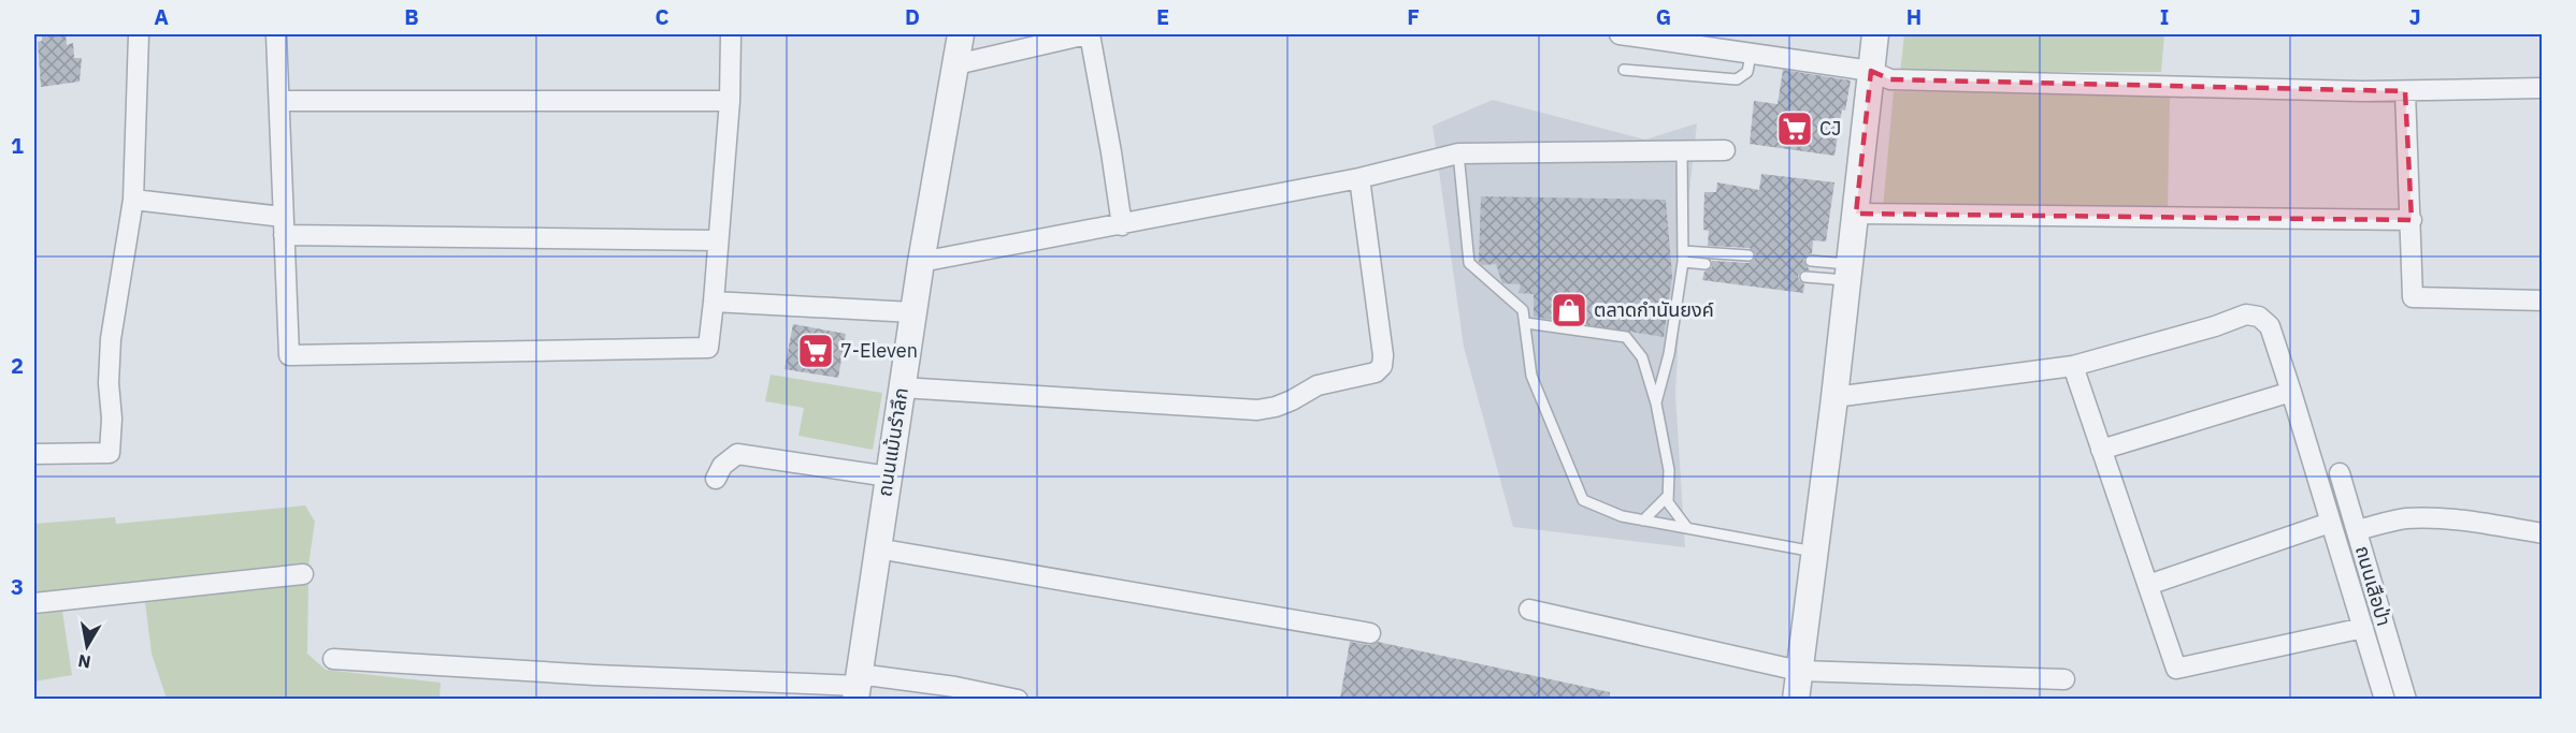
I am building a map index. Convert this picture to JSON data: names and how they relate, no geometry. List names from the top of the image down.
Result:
{
  "streets": {
    "street": ["ถนนแม้นรำลึก", "ถนนเสือป่า"]
  },
  "places": {
    "supermarket": ["CJ", "7-Eleven"],
    "shop": ["ตลาดกำนันยงค์"]
  },
  "north": "bottom",
  "grid": {
    "columns": [
      "A",
      "B",
      "C",
      "D",
      "E",
      "F",
      "G",
      "H",
      "I",
      "J"
    ],
    "rows": ["1", "2", "3"]
  }
}
